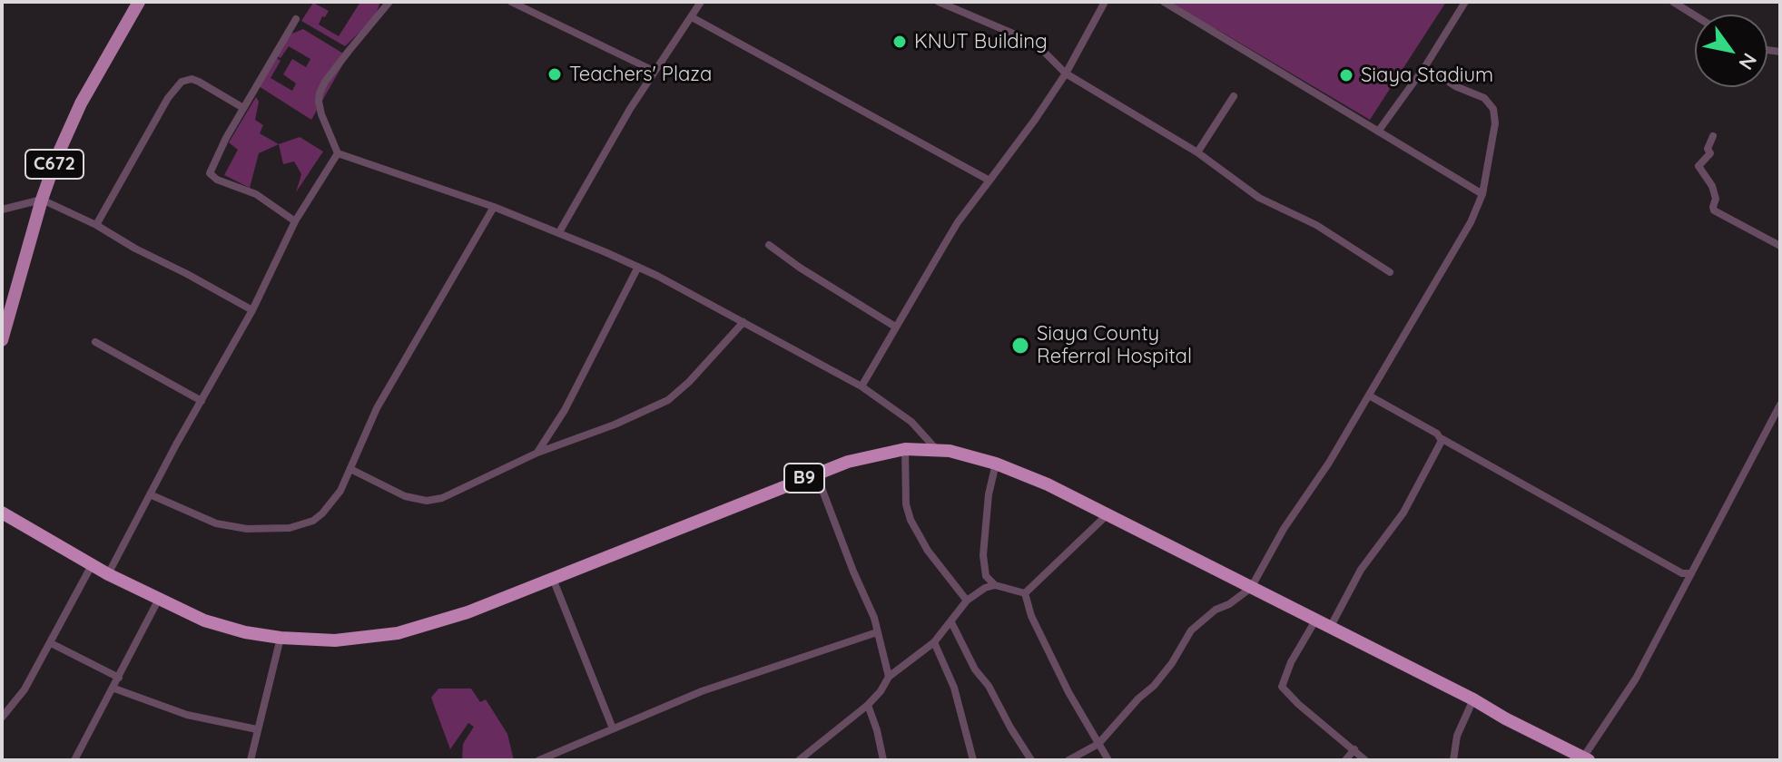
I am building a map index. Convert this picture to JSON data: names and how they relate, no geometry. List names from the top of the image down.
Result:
{
  "streets": {
    "highway": ["B9"],
    "main road": ["C672"]
  },
  "places": [
    "KNUT Building",
    "Teachers' Plaza",
    "Siaya Stadium",
    "Siaya County Referral Hospital"
  ],
  "north": "bottom right"
}
